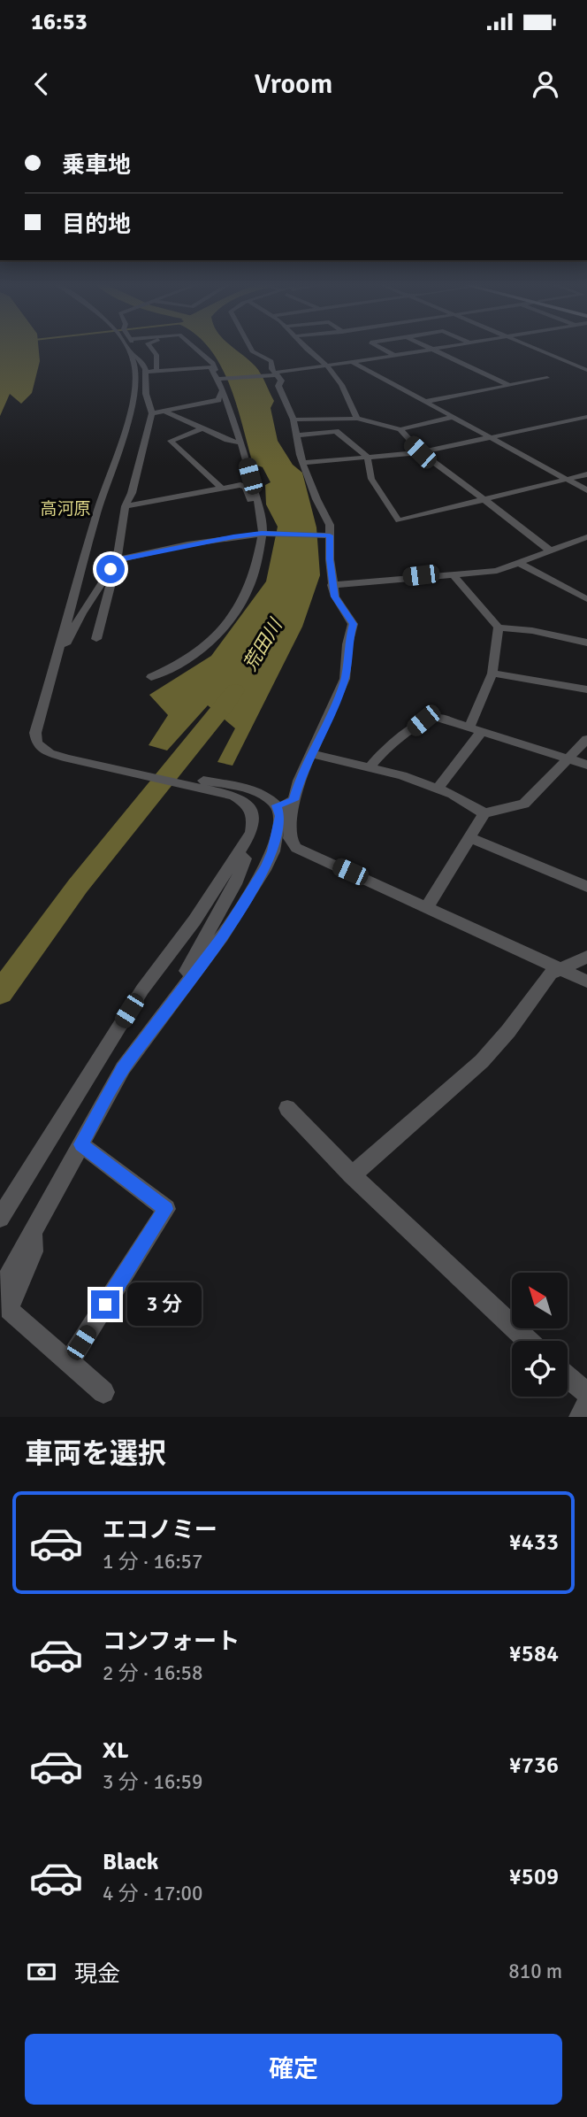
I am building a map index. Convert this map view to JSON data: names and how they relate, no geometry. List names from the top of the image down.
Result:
{
  "districts": ["高河原"],
  "water": ["荒田川"],
  "north": "top left",
  "page": {
    "status": "16:53",
    "header": "Vroom",
    "banner": ["乗車地", "目的地"],
    "bubble": "3 分",
    "heading": "車両を選択",
    "list": [
      {
        "name": "エコノミー",
        "note": "1 分 · 16:57",
        "value": "¥433"
      },
      {
        "name": "コンフォート",
        "note": "2 分 · 16:58",
        "value": "¥584"
      },
      {
        "name": "XL",
        "note": "3 分 · 16:59",
        "value": "¥736"
      },
      {
        "name": "Black",
        "note": "4 分 · 17:00",
        "value": "¥509"
      }
    ],
    "pay": ["現金", "810 m"],
    "buttons": "確定"
  }
}
